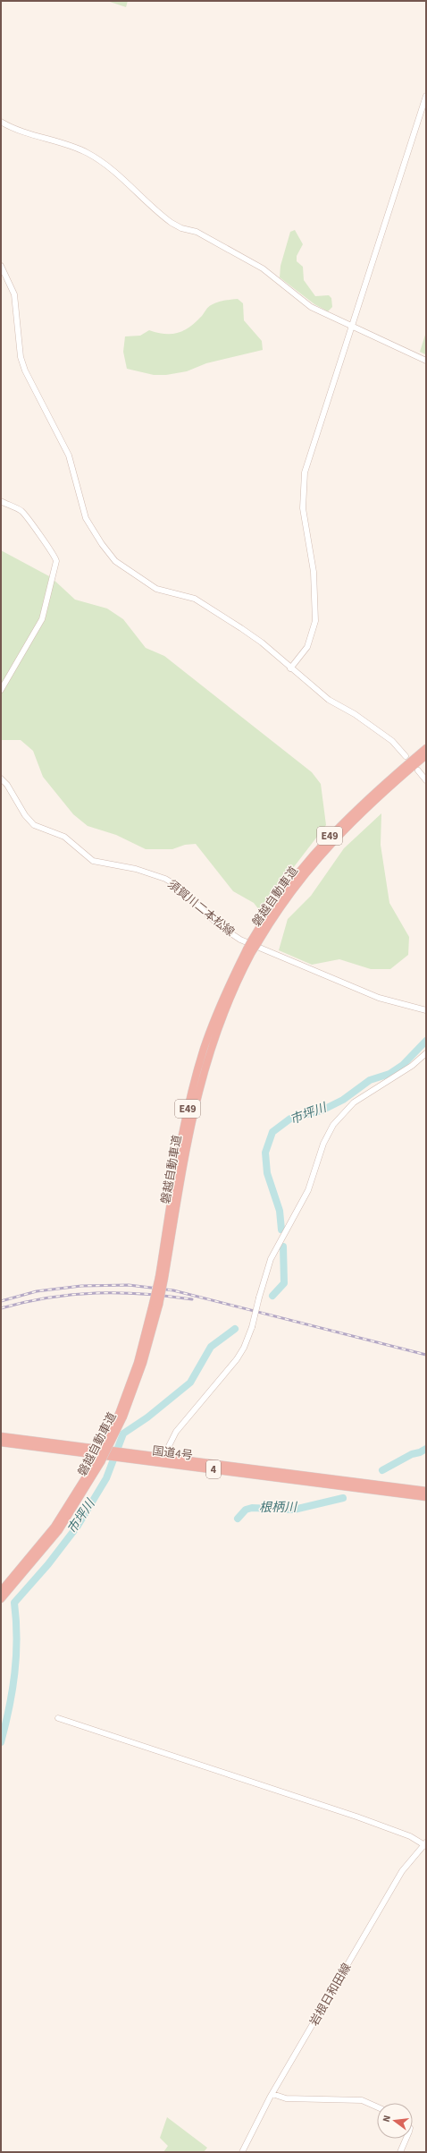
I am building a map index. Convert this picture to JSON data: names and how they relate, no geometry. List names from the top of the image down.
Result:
{
  "streets": {
    "highway": [
      "E49",
      "磐越自動車道",
      "国道4号",
      "4"
    ],
    "street": ["須賀川二本松線", "岩根日和田線"]
  },
  "water": ["市坪川", "根柄川"],
  "north": "left"
}
